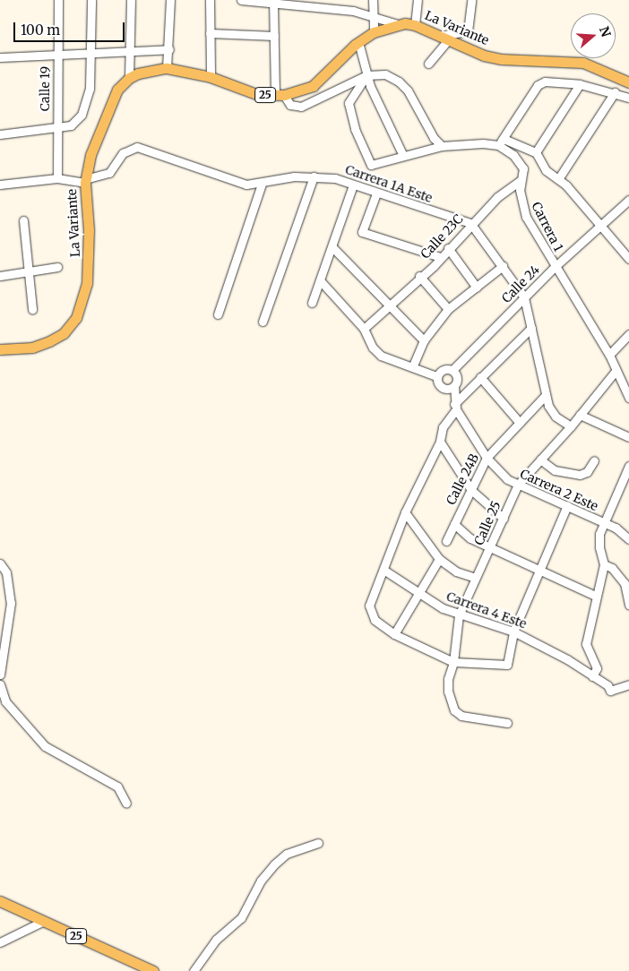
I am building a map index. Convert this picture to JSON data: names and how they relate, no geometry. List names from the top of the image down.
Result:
{
  "streets": {
    "main road": ["La Variante", "25"],
    "street": [
      "Calle 19",
      "Carrera 1A Este",
      "Carrera 1",
      "Calle 23C",
      "Calle 24",
      "Calle 24B",
      "Carrera 2 Este",
      "Calle 25",
      "Carrera 4 Este"
    ]
  },
  "crossings": [
    ["La Variante", "Carrera 1A Este"],
    ["Carrera 1A Este", "Calle 23C"],
    ["Carrera 1", "Calle 23C"],
    ["Carrera 1", "Calle 24"],
    ["Carrera 1", "Calle 25"],
    ["Calle 24B", "Carrera 2 Este"],
    ["Carrera 2 Este", "Calle 25"],
    ["Calle 25", "Carrera 4 Este"]
  ],
  "scale_bar": "100 m",
  "north": "right"
}
